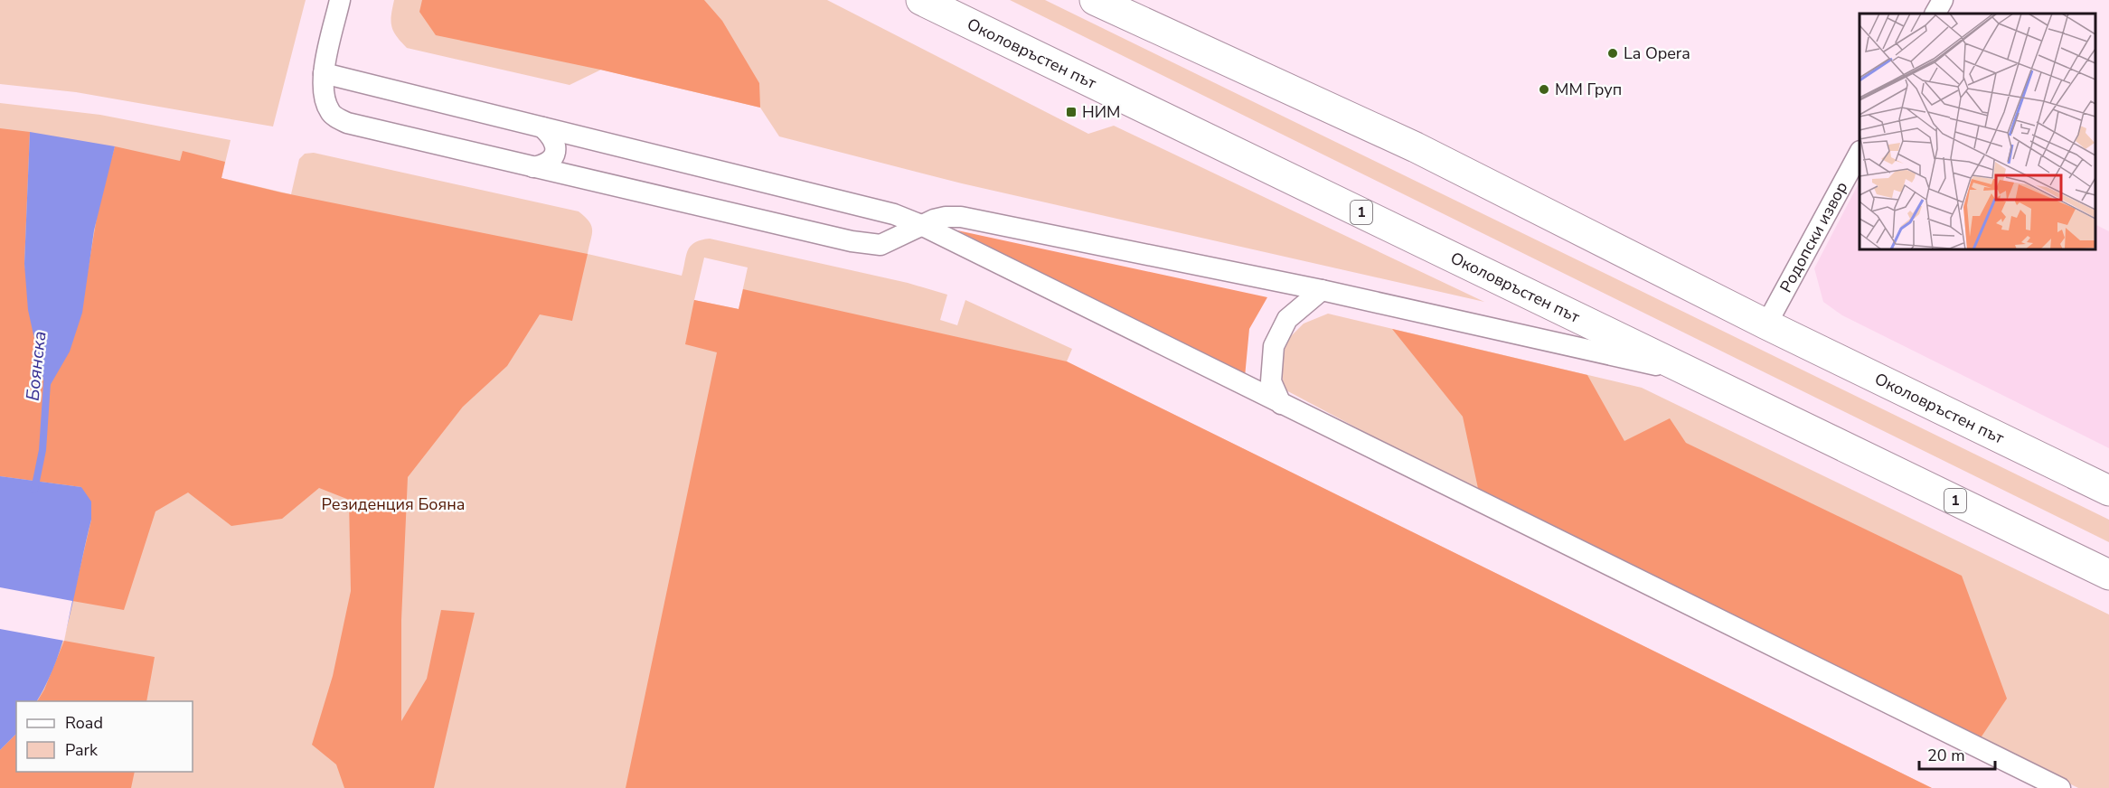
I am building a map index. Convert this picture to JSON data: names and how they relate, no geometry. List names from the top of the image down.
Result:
{
  "streets": {
    "highway": ["Околовръстен път", "1"],
    "street": ["Родопски извор"]
  },
  "crossings": [
    ["Околовръстен път", "Родопски извор"]
  ],
  "water": ["Боянска"],
  "parks": ["Резиденция Бояна"],
  "places": {
    "other": ["La Opera", "ММ Груп"],
    "transit": ["НИМ"]
  },
  "legend": ["Road", "Park"],
  "scale_bar": "20 m"
}
